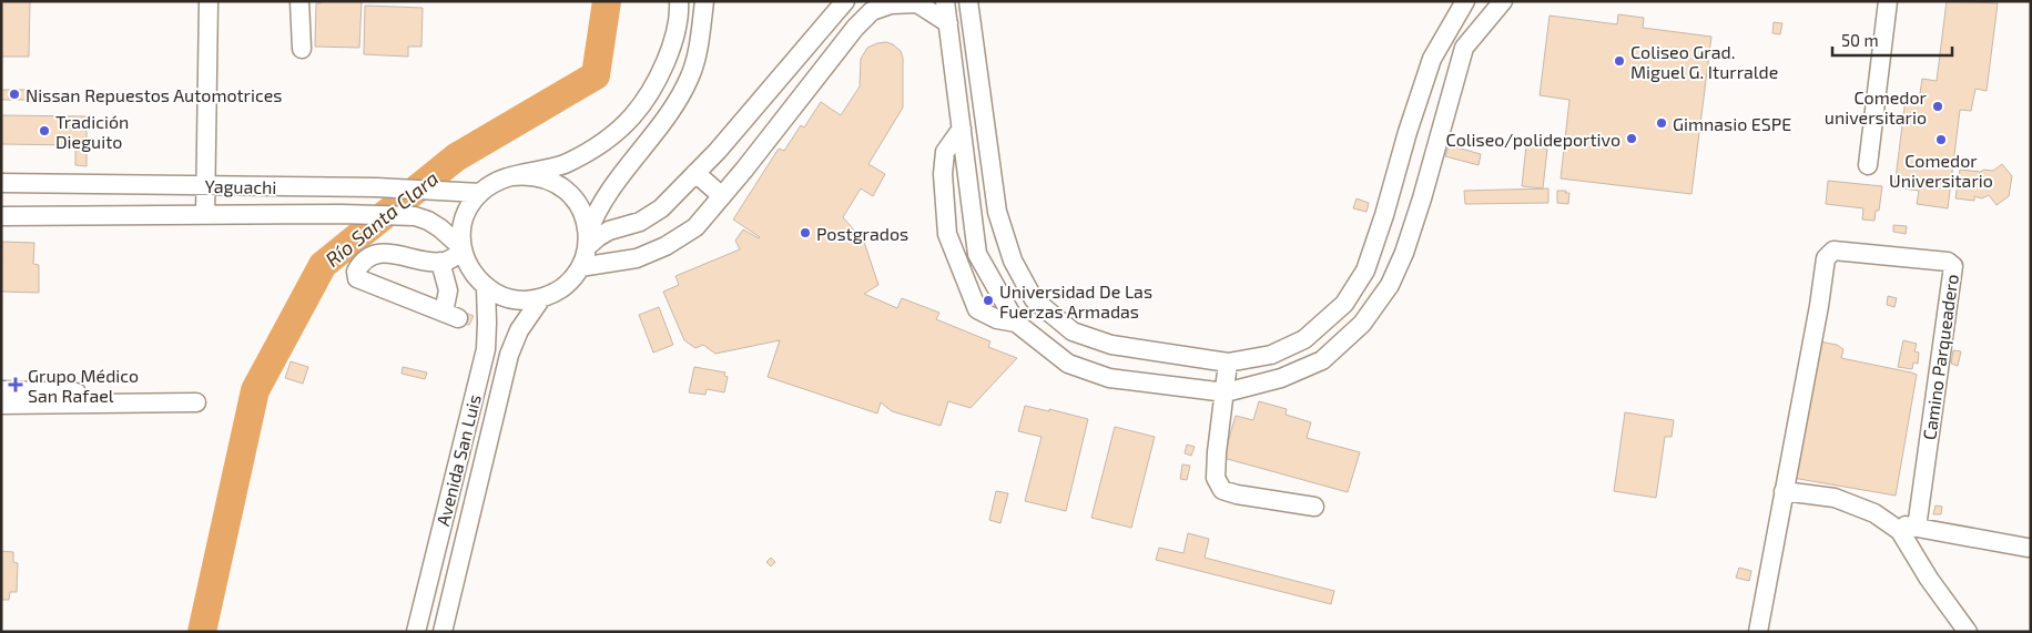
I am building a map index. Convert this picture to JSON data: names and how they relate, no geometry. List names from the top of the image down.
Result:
{
  "streets": {
    "street": ["Yaguachi", "Camino Parqueadero", "Avenida San Luis"]
  },
  "crossings": [
    ["Yaguachi", "Avenida San Luis"]
  ],
  "water": ["Río Santa Clara"],
  "places": {
    "other": [
      "Coliseo Grad. Miguel G. Iturralde",
      "Nissan Repuestos Automotrices",
      "Comedor universitario",
      "Gimnasio ESPE",
      "Tradición Dieguito",
      "Coliseo/polideportivo",
      "Comedor Universitario",
      "Postgrados",
      "Universidad De Las Fuerzas Armadas"
    ],
    "health": ["Grupo Médico San Rafael"]
  },
  "scale_bar": "50 m"
}
